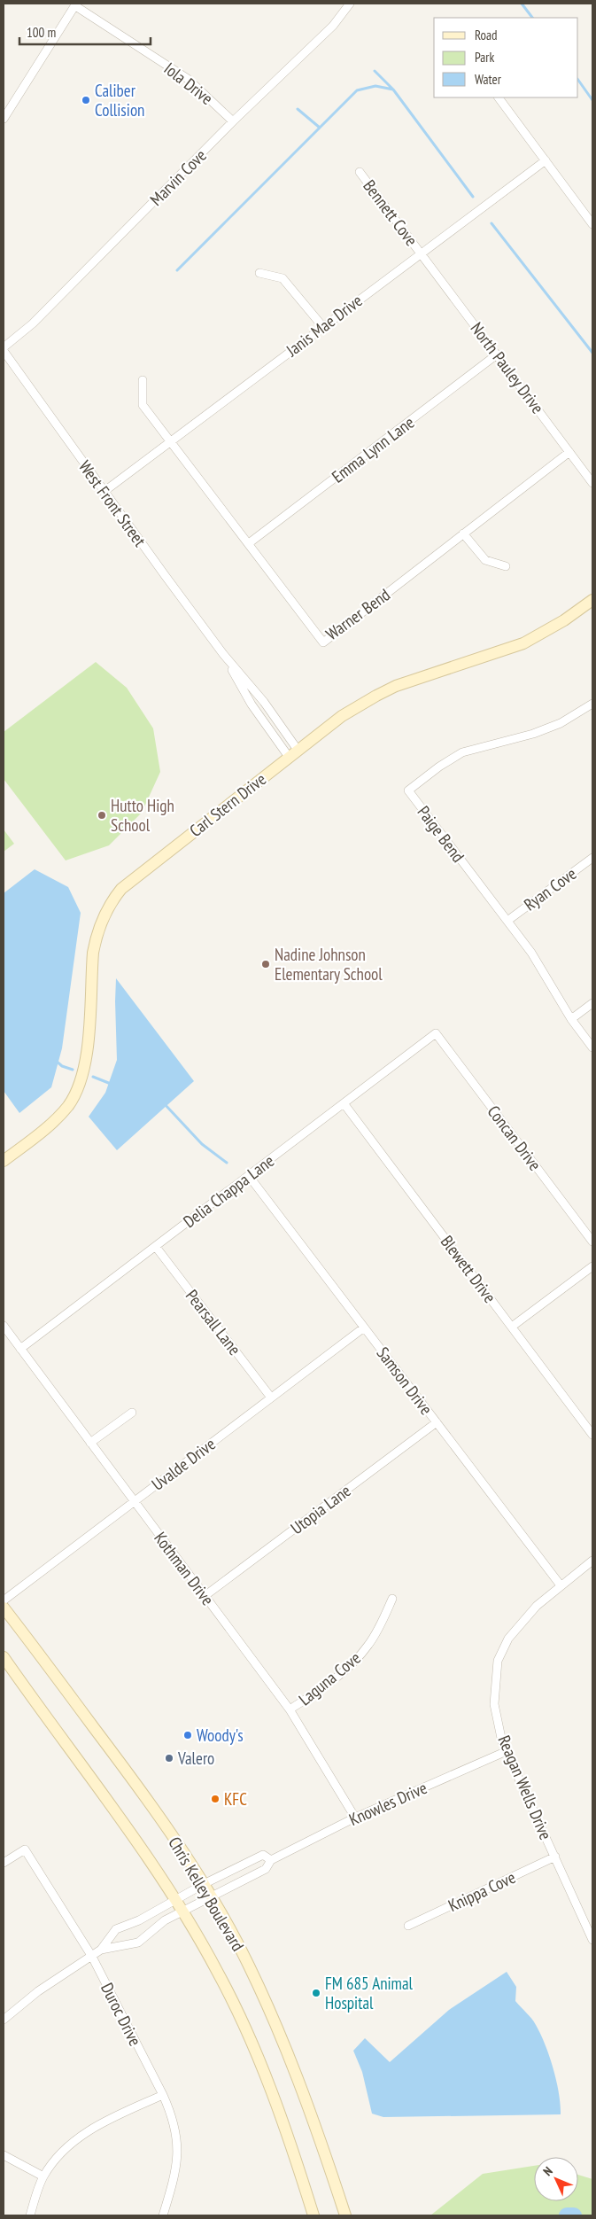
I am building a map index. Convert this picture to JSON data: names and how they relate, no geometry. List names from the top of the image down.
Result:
{
  "streets": {
    "main road": ["Carl Stern Drive", "Chris Kelley Boulevard"],
    "street": [
      "Iola Drive",
      "Marvin Cove",
      "Bennett Cove",
      "Janis Mae Drive",
      "North Pauley Drive",
      "Emma Lynn Lane",
      "West Front Street",
      "Warner Bend",
      "Paige Bend",
      "Ryan Cove",
      "Concan Drive",
      "Delia Chappa Lane",
      "Blewett Drive",
      "Pearsall Lane",
      "Samson Drive",
      "Uvalde Drive",
      "Utopia Lane",
      "Kothman Drive",
      "Laguna Cove",
      "Reagan Wells Drive",
      "Knowles Drive",
      "Knippa Cove",
      "Duroc Drive"
    ]
  },
  "crossings": [
    ["Iola Drive", "Marvin Cove"],
    ["Bennett Cove", "Janis Mae Drive"],
    ["Bennett Cove", "North Pauley Drive"],
    ["Janis Mae Drive", "North Pauley Drive"],
    ["Janis Mae Drive", "West Front Street"],
    ["Janis Mae Drive", "Warner Bend"],
    ["North Pauley Drive", "Emma Lynn Lane"],
    ["North Pauley Drive", "Warner Bend"],
    ["Emma Lynn Lane", "Warner Bend"],
    ["West Front Street", "Carl Stern Drive"],
    ["Paige Bend", "Ryan Cove"],
    ["Concan Drive", "Delia Chappa Lane"],
    ["Delia Chappa Lane", "Blewett Drive"],
    ["Delia Chappa Lane", "Pearsall Lane"],
    ["Delia Chappa Lane", "Samson Drive"],
    ["Delia Chappa Lane", "Kothman Drive"],
    ["Pearsall Lane", "Uvalde Drive"],
    ["Samson Drive", "Uvalde Drive"],
    ["Samson Drive", "Utopia Lane"],
    ["Samson Drive", "Reagan Wells Drive"],
    ["Uvalde Drive", "Kothman Drive"],
    ["Utopia Lane", "Kothman Drive"],
    ["Kothman Drive", "Laguna Cove"],
    ["Kothman Drive", "Knowles Drive"],
    ["Reagan Wells Drive", "Knowles Drive"],
    ["Reagan Wells Drive", "Knippa Cove"],
    ["Knowles Drive", "Chris Kelley Boulevard"],
    ["Knowles Drive", "Duroc Drive"]
  ],
  "places": [
    "Caliber Collision",
    "Hutto High School",
    "Nadine Johnson Elementary School",
    "Woody's",
    "Valero",
    "KFC",
    "FM 685 Animal Hospital"
  ],
  "legend": ["Road", "Park", "Water"],
  "scale_bar": "100 m",
  "north": "top left"
}
